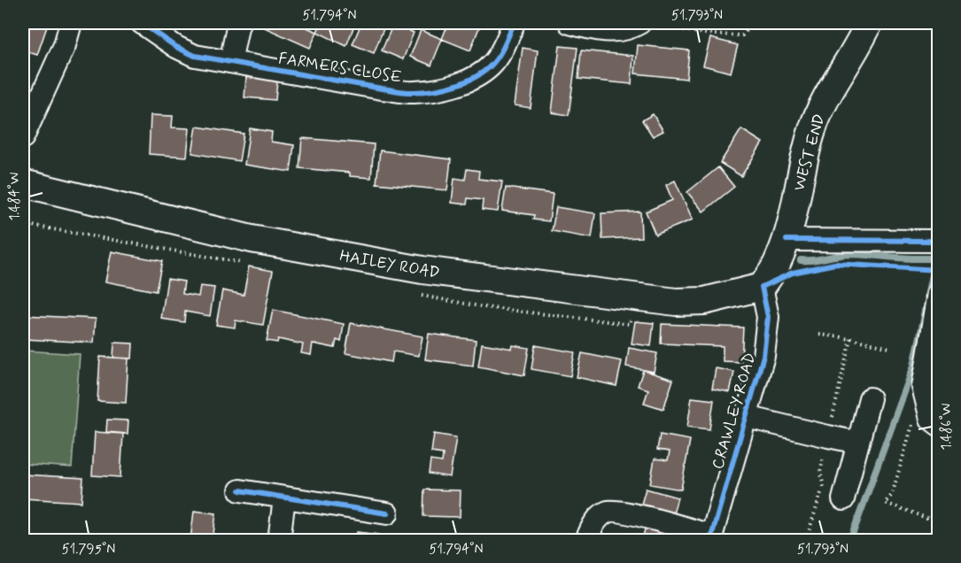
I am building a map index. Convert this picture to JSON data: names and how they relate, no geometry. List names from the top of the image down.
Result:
{
  "streets": {
    "main road": ["WEST END", "HAILEY ROAD"],
    "street": ["FARMERS CLOSE", "CRAWLEY ROAD"]
  },
  "crossings": [
    ["WEST END", "HAILEY ROAD"],
    ["WEST END", "CRAWLEY ROAD"],
    ["HAILEY ROAD", "CRAWLEY ROAD"]
  ],
  "coordinates": [
    "51.794°N",
    "51.793°N",
    "1.484°W",
    "1.486°W",
    "51.795°N"
  ]
}
